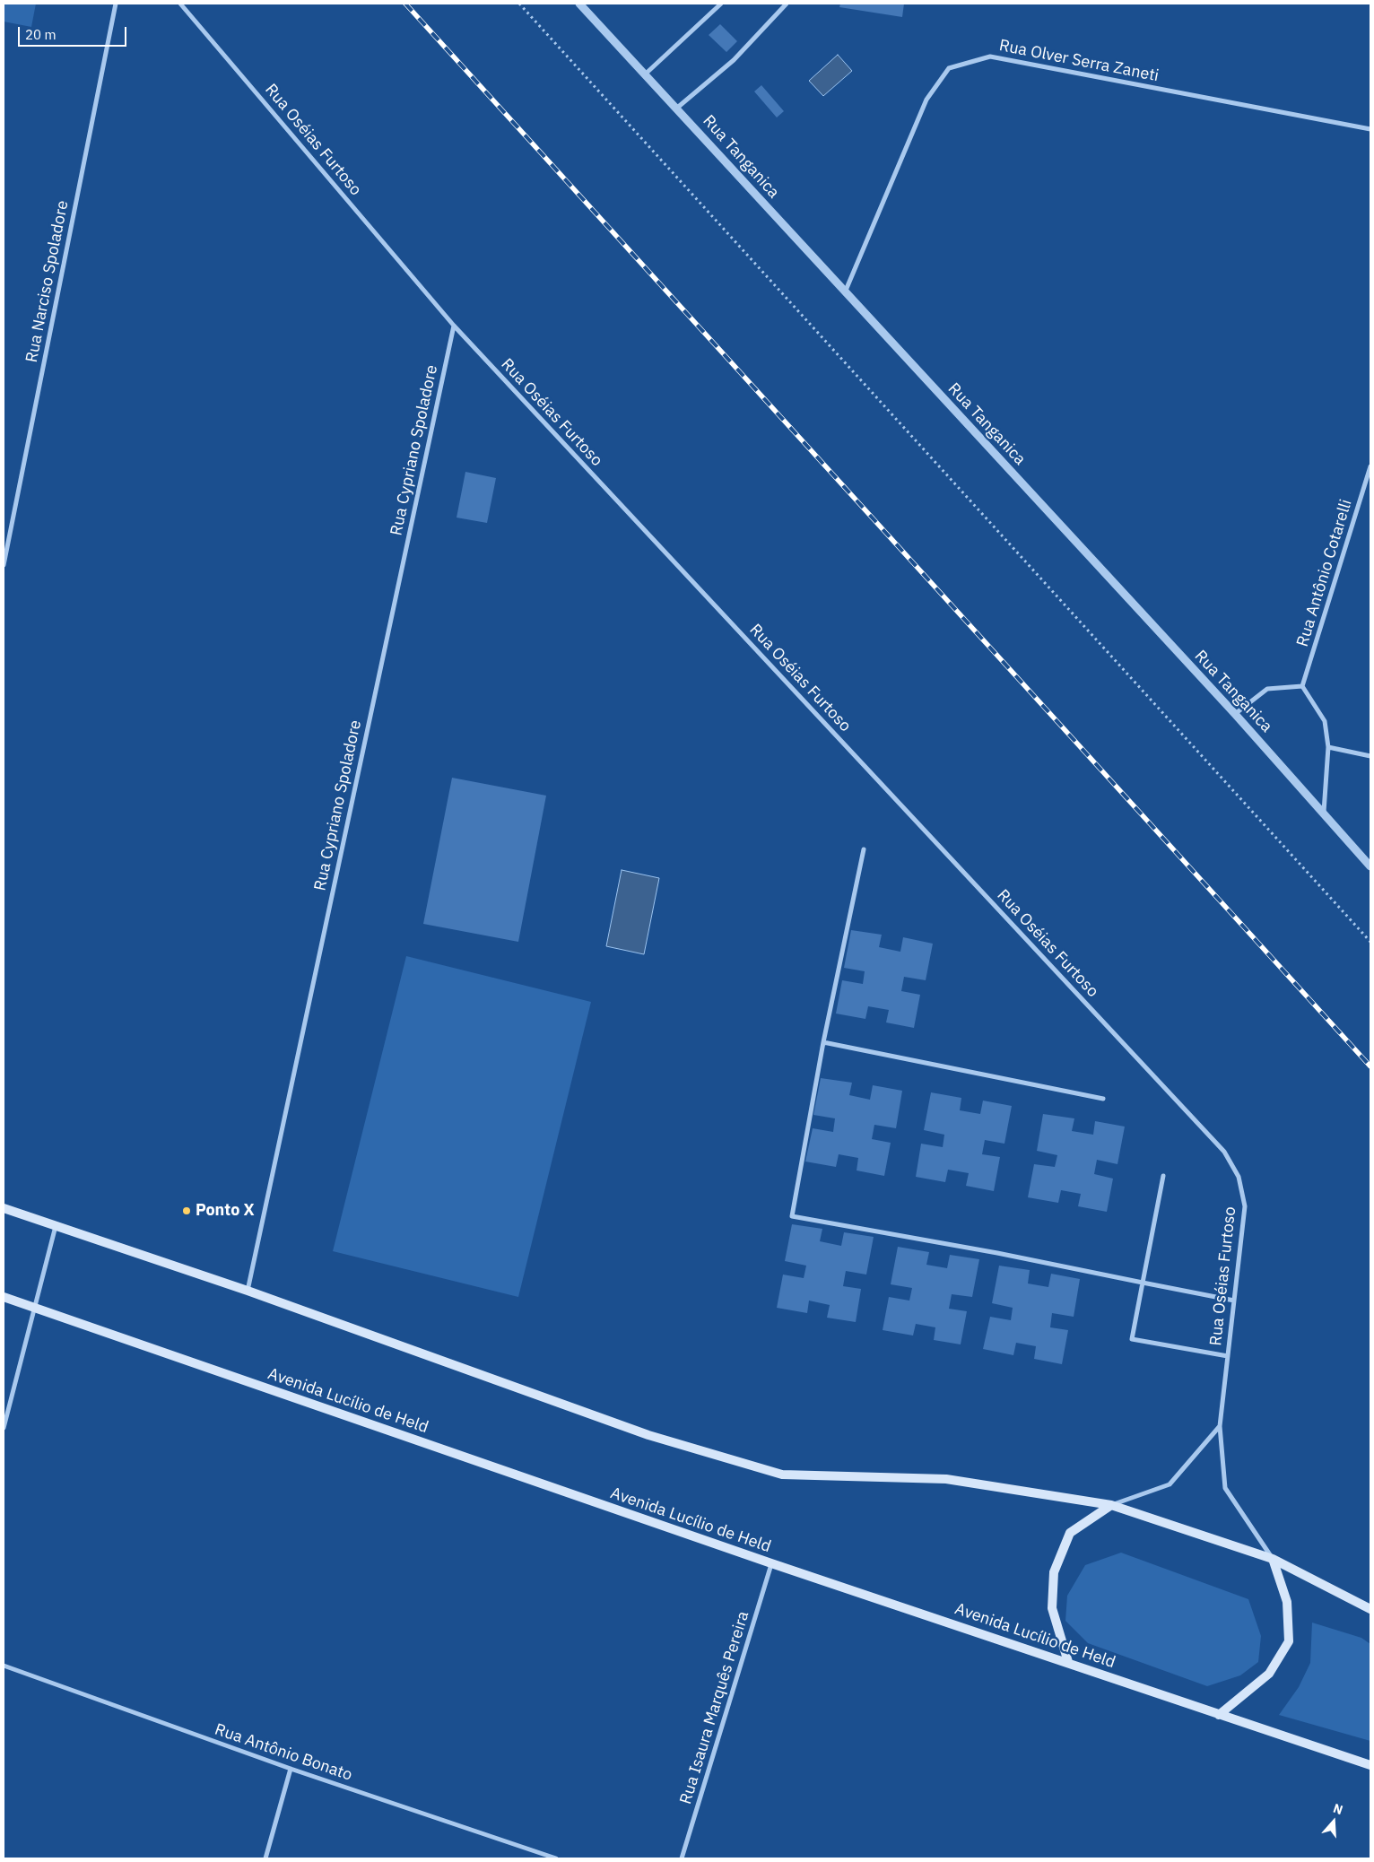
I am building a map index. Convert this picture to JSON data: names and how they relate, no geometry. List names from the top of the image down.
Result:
{
  "streets": {
    "main road": ["Avenida Lucílio de Held"],
    "street": [
      "Rua Olver Serra Zaneti",
      "Rua Oséias Furtoso",
      "Rua Tanganica",
      "Rua Narciso Spoladore",
      "Rua Cypriano Spoladore",
      "Rua Antônio Cotarelli",
      "Rua Isaura Marquês Pereira",
      "Rua Antônio Bonato"
    ]
  },
  "crossings": [
    ["Rua Olver Serra Zaneti", "Rua Tanganica"],
    ["Rua Oséias Furtoso", "Rua Cypriano Spoladore"],
    ["Avenida Lucílio de Held", "Rua Isaura Marquês Pereira"]
  ],
  "places": ["Ponto X"],
  "scale_bar": "20 m",
  "north": "top"
}
